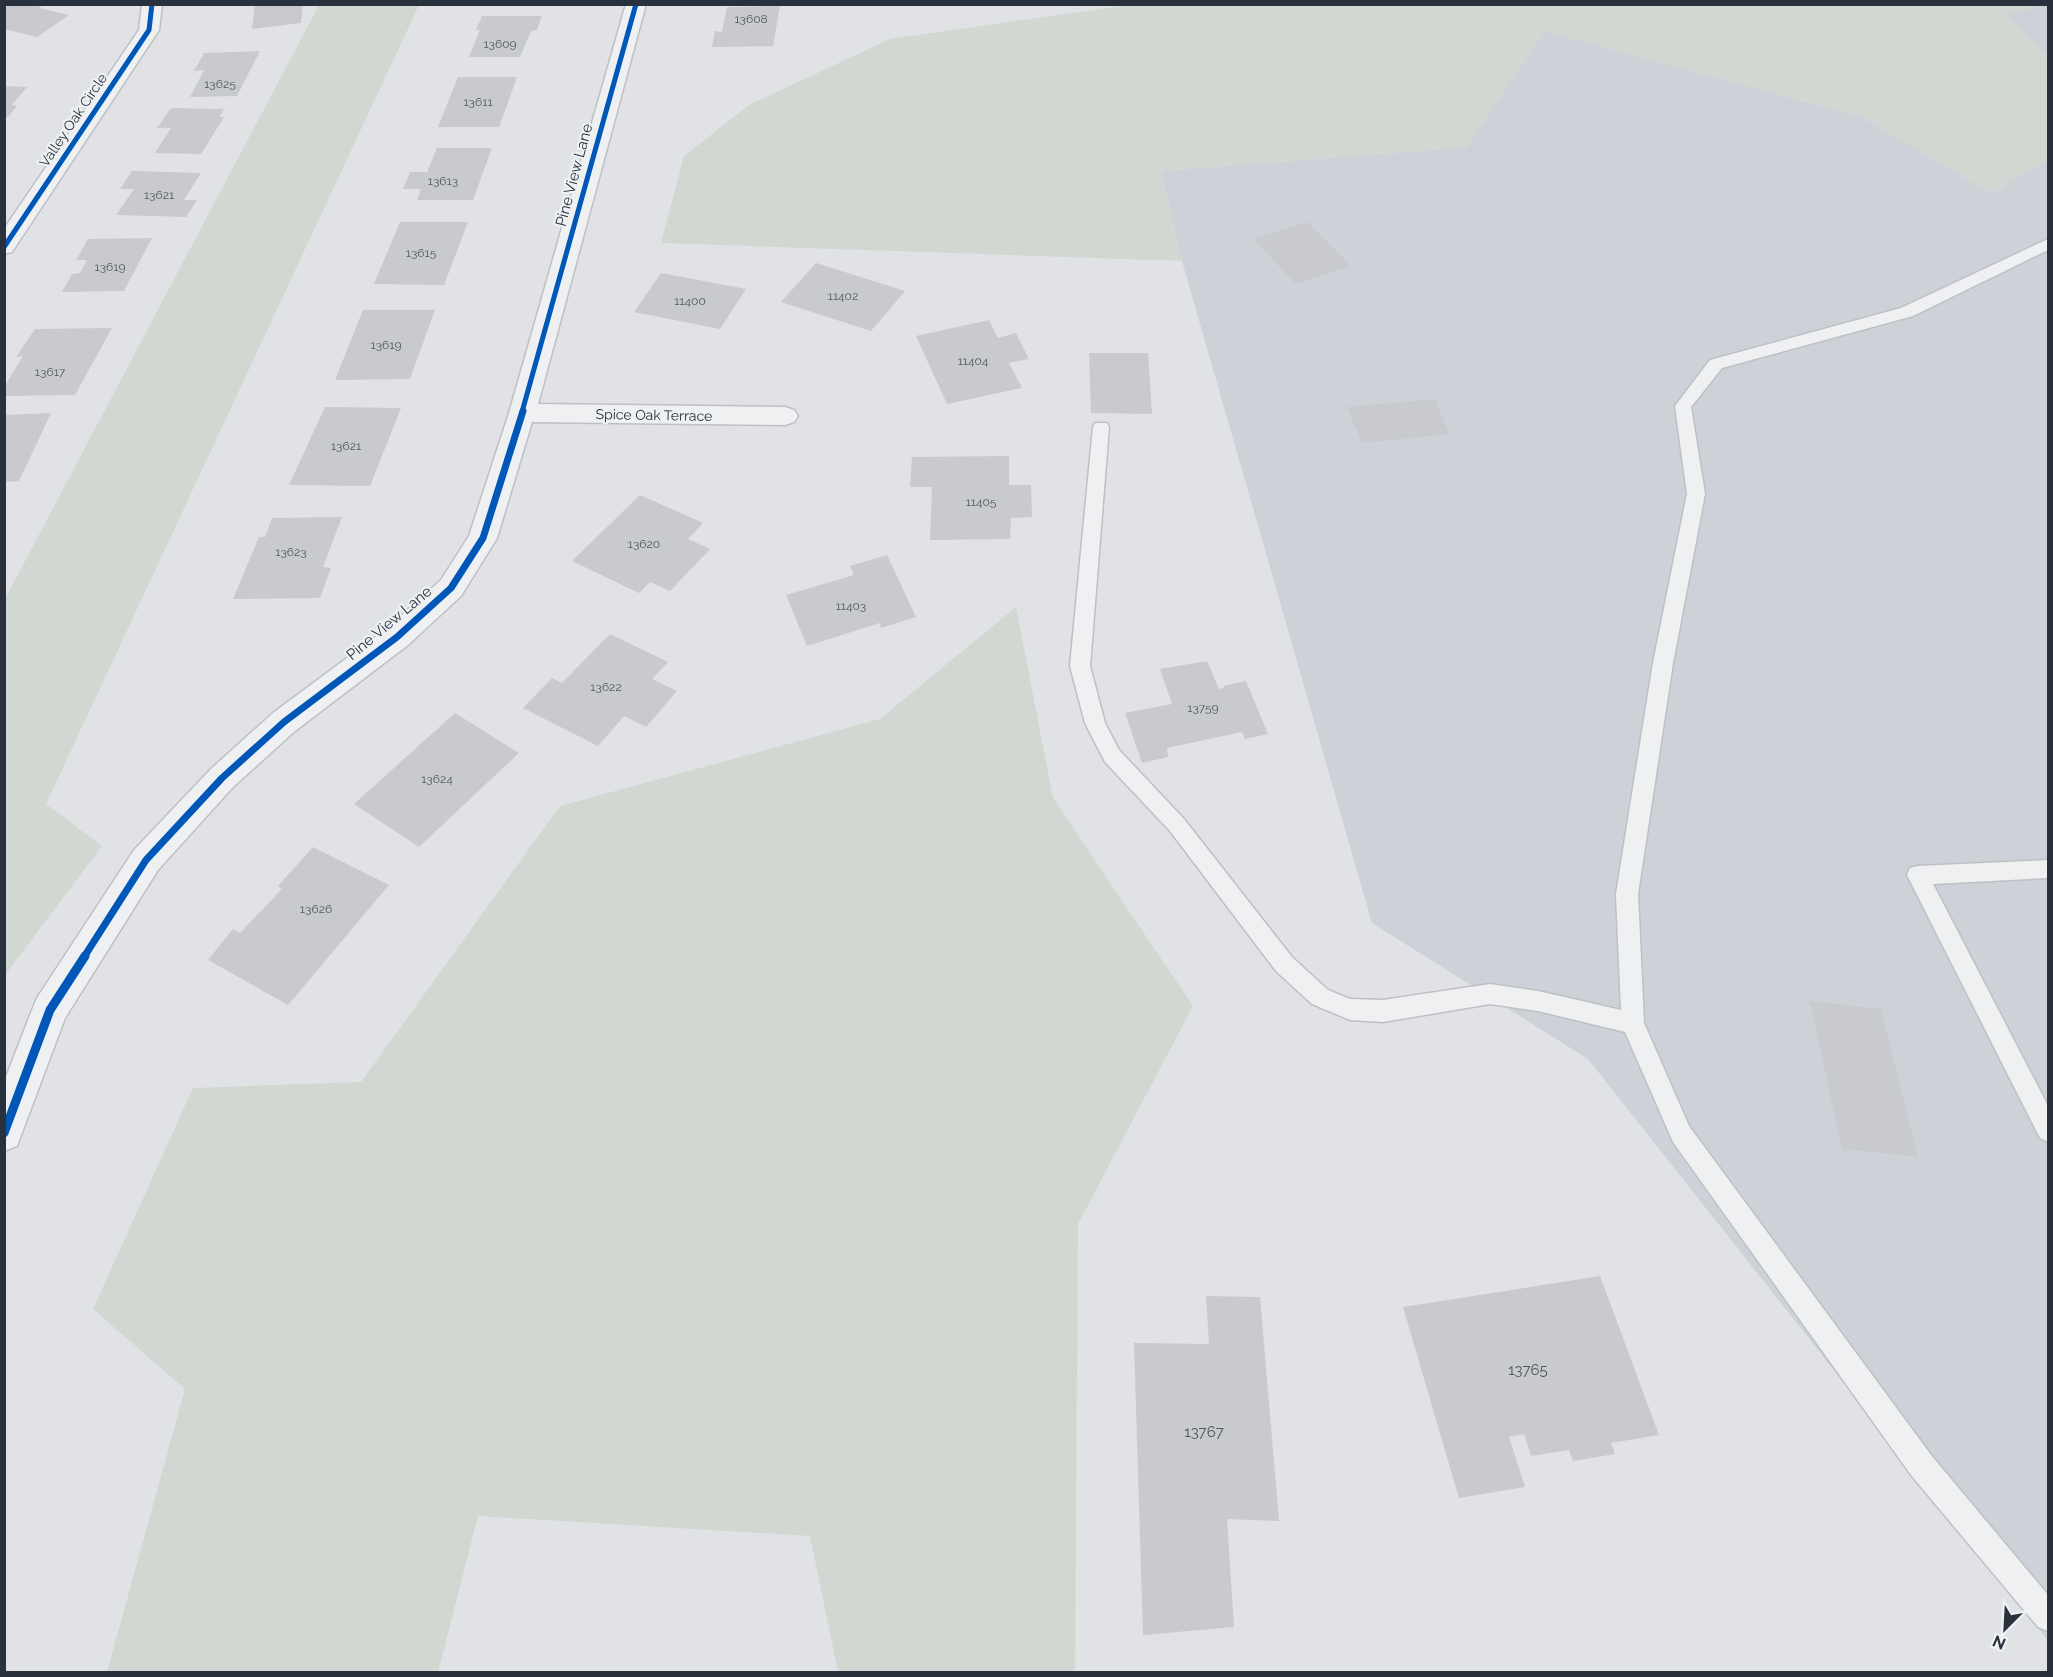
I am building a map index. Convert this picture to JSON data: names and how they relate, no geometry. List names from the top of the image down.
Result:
{
  "streets": {
    "street": ["Valley Oak Circle", "Pine View Lane", "Spice Oak Terrace"]
  },
  "crossings": [
    ["Pine View Lane", "Spice Oak Terrace"]
  ],
  "house_numbers": [
    "13608",
    "13609",
    "13625",
    "13611",
    "13613",
    "13621",
    "13615",
    "13619",
    "11402",
    "11400",
    "13619",
    "11404",
    "13617",
    "13621",
    "11405",
    "13620",
    "13623",
    "11403",
    "13622",
    "13759",
    "13624",
    "13626",
    "13765",
    "13767"
  ],
  "north": "bottom left"
}
